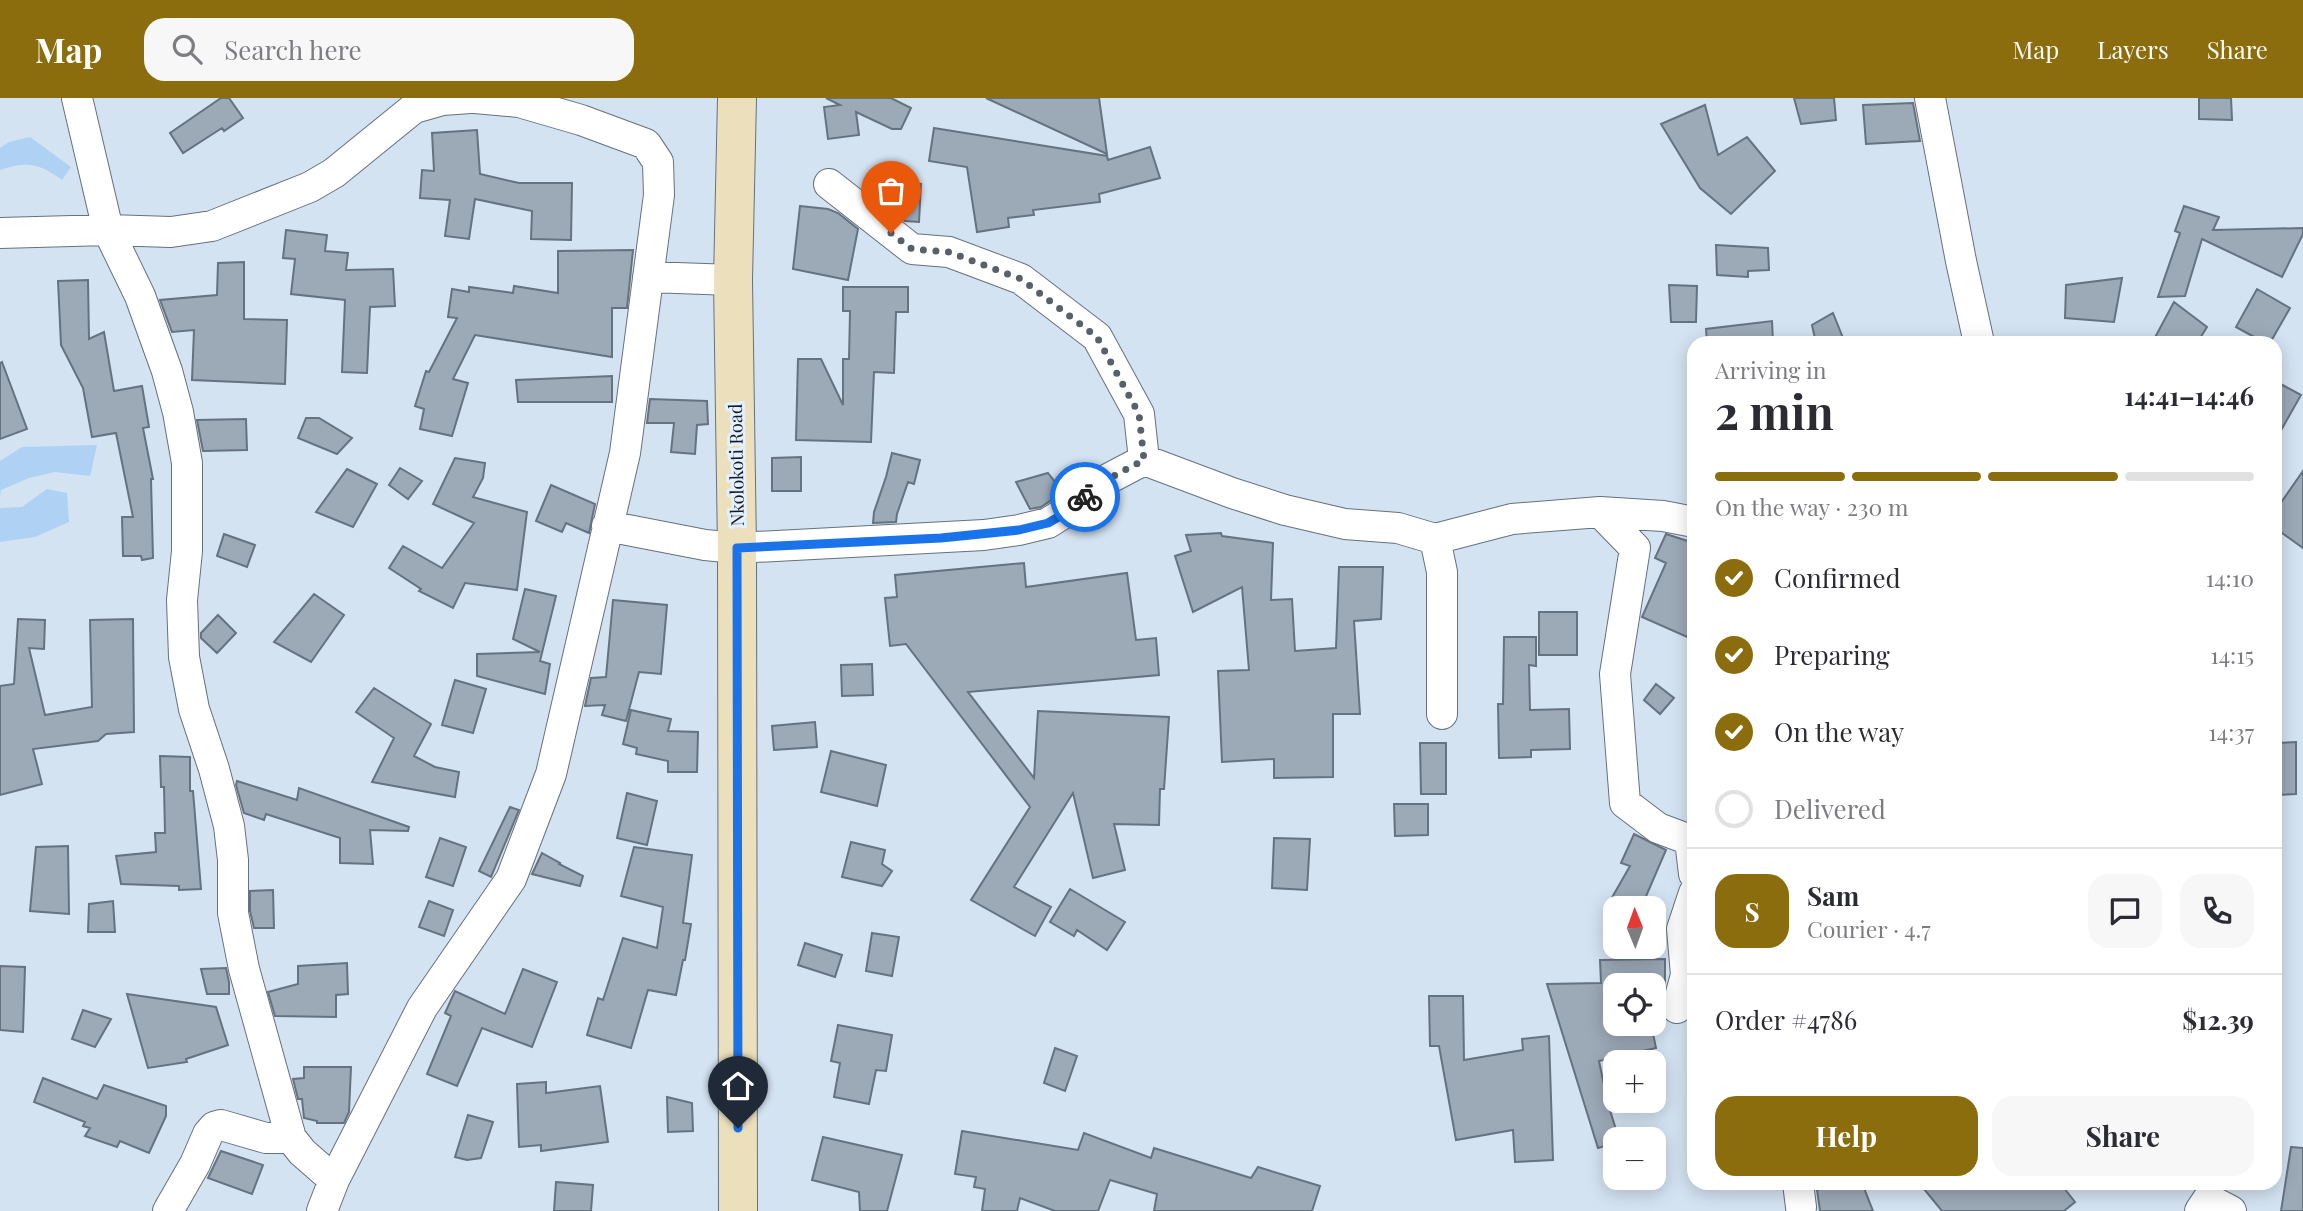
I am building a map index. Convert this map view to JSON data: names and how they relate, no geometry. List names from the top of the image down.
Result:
{
  "streets": {
    "main road": ["Nkolokoti Road"]
  },
  "north": "top",
  "page": {
    "header": "Map",
    "search": "Search here",
    "nav": ["Map", "Layers", "Share"],
    "heading": ["2 min", "Arriving in", "14:41–14:46"],
    "panel": [
      "Sam",
      "Courier · 4.7",
      "Order #4786",
      "$12.39"
    ],
    "bar": "On the way · 230 m",
    "list": [
      ["Confirmed", "14:10"],
      ["Preparing", "14:15"],
      ["On the way", "14:37"],
      "Delivered"
    ],
    "round": "S",
    "map_buttons": ["+", "−"],
    "buttons": ["Help", "Share"]
  }
}
